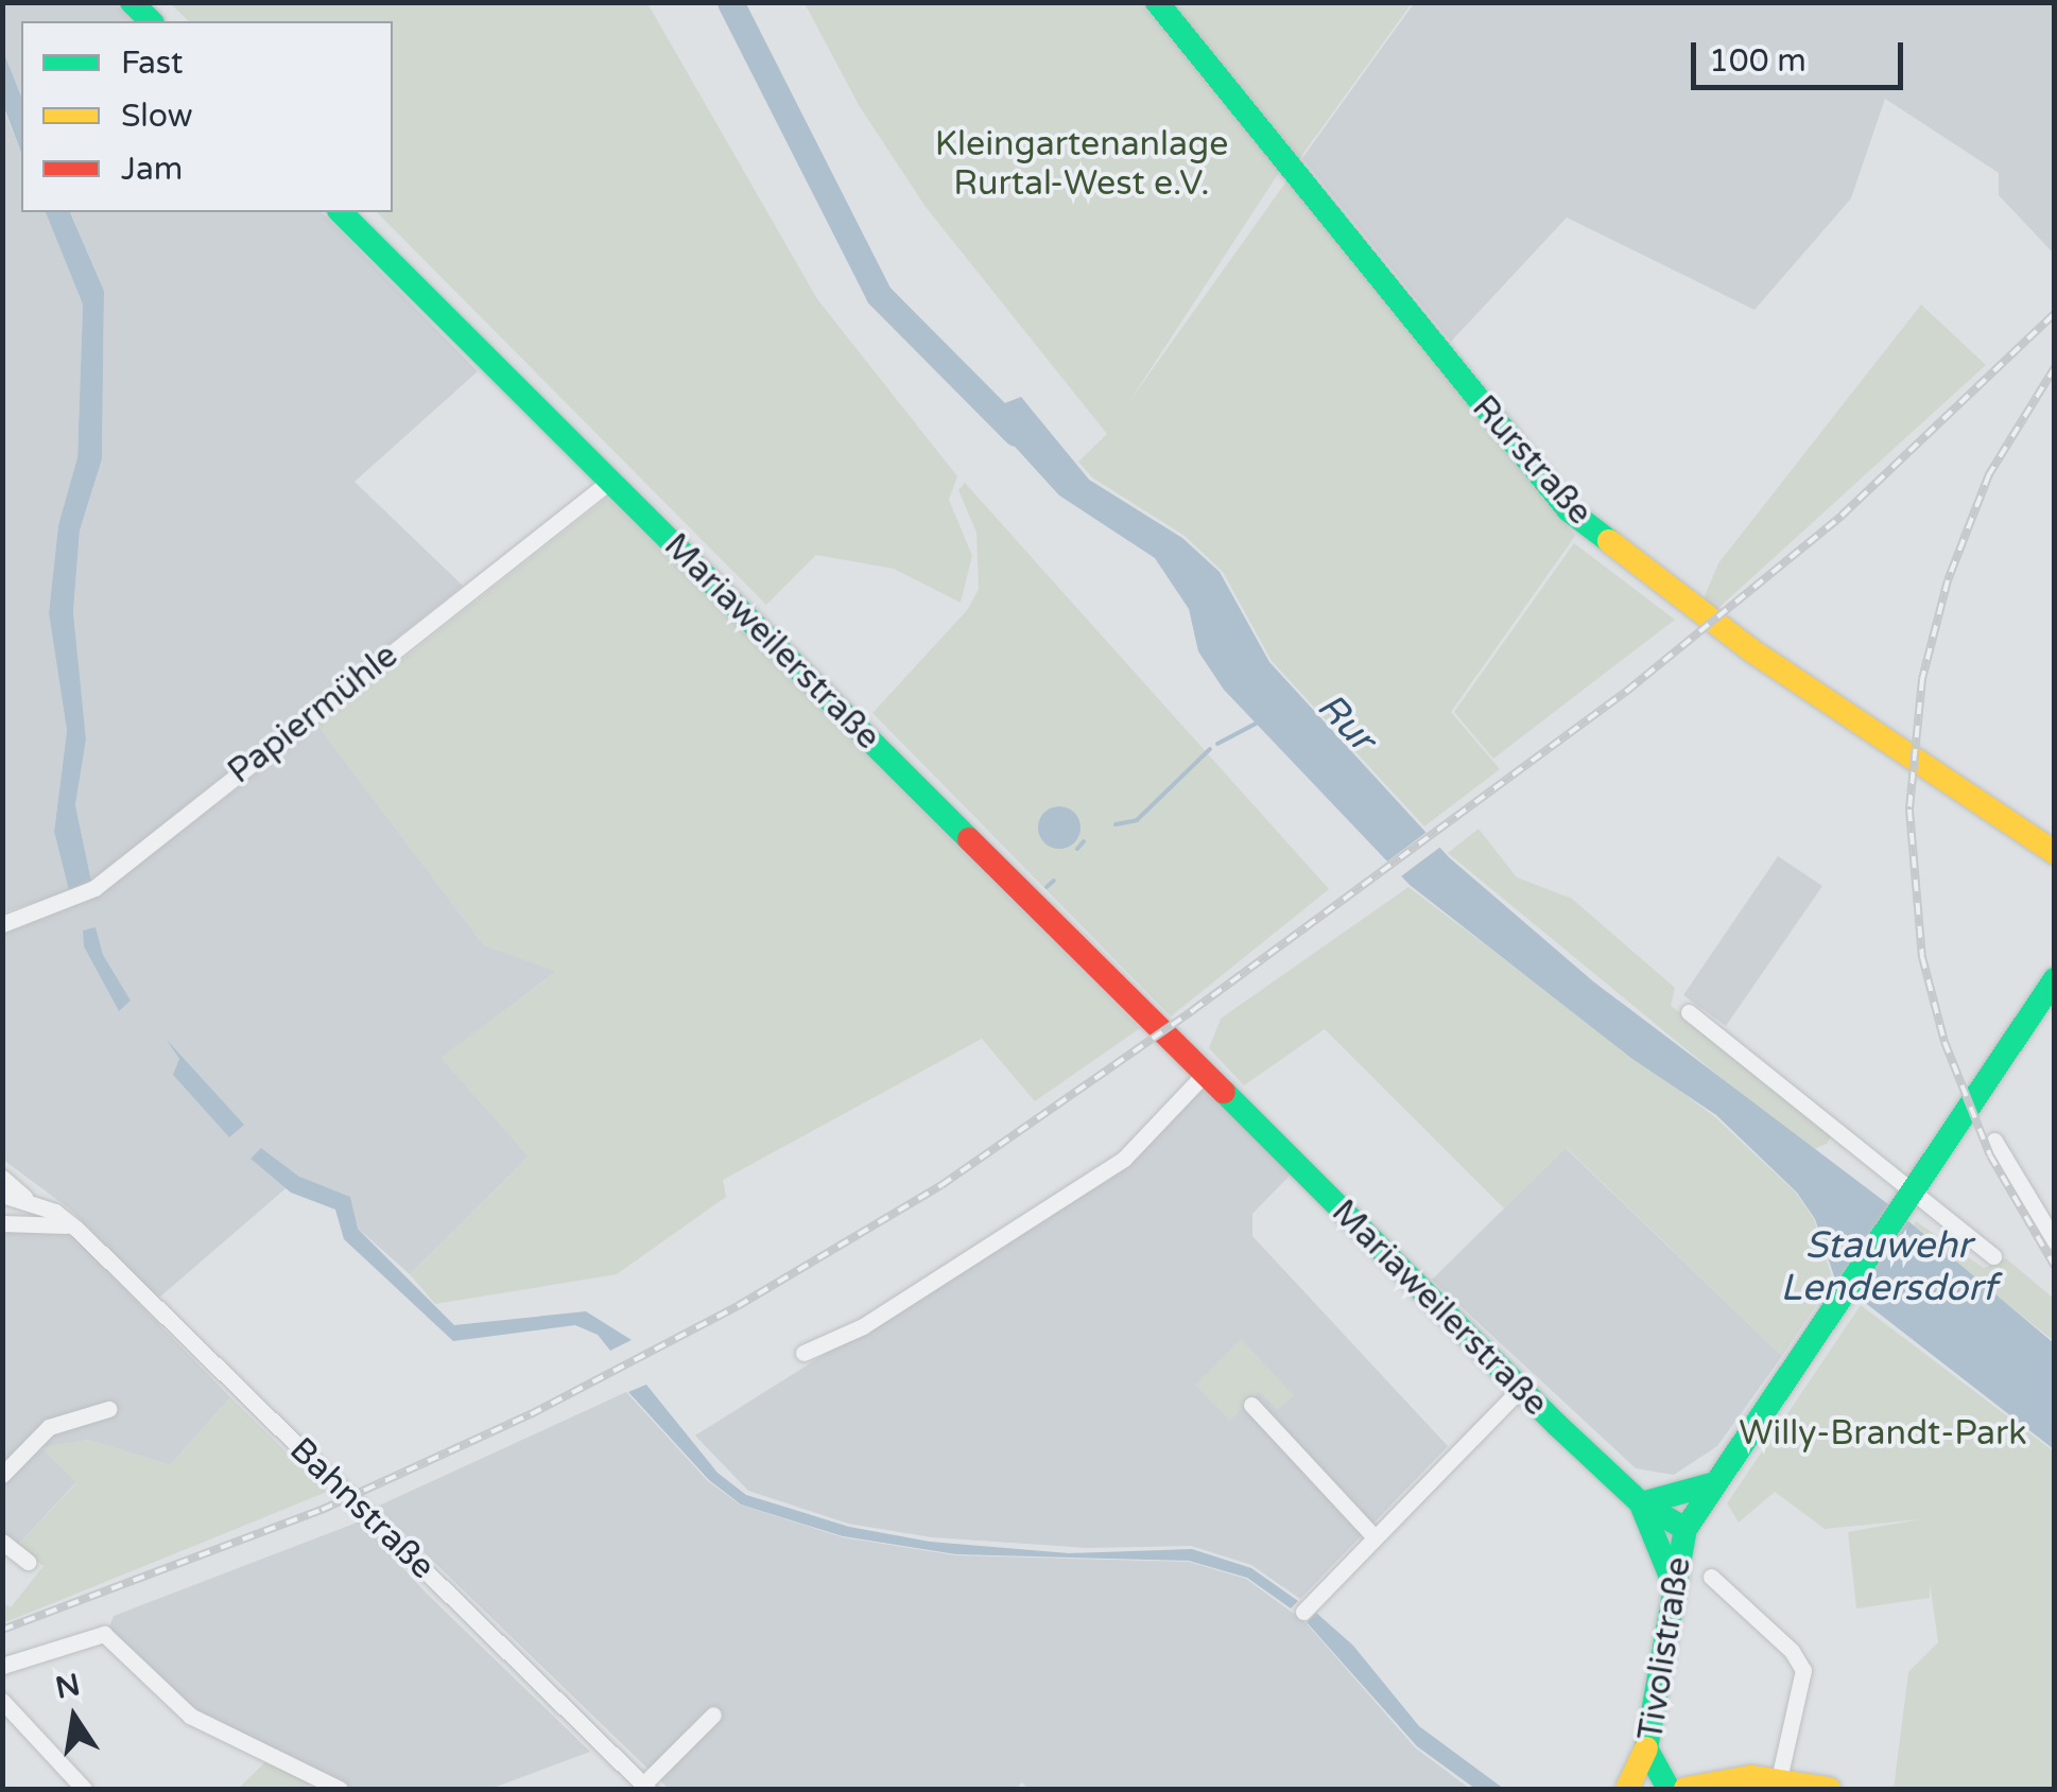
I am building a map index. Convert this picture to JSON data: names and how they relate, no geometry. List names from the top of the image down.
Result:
{
  "streets": {
    "main road": ["Rurstraße", "Mariaweilerstraße", "Tivolistraße"],
    "street": ["Papiermühle", "Bahnstraße"]
  },
  "crossings": [
    ["Mariaweilerstraße", "Papiermühle"],
    ["Mariaweilerstraße", "Tivolistraße"]
  ],
  "water": ["Rur", "Stauwehr Lendersdorf"],
  "parks": ["Kleingartenanlage Rurtal-West e.V.", "Willy-Brandt-Park"],
  "legend": ["Fast", "Slow", "Jam"],
  "scale_bar": "100 m",
  "north": "top"
}
